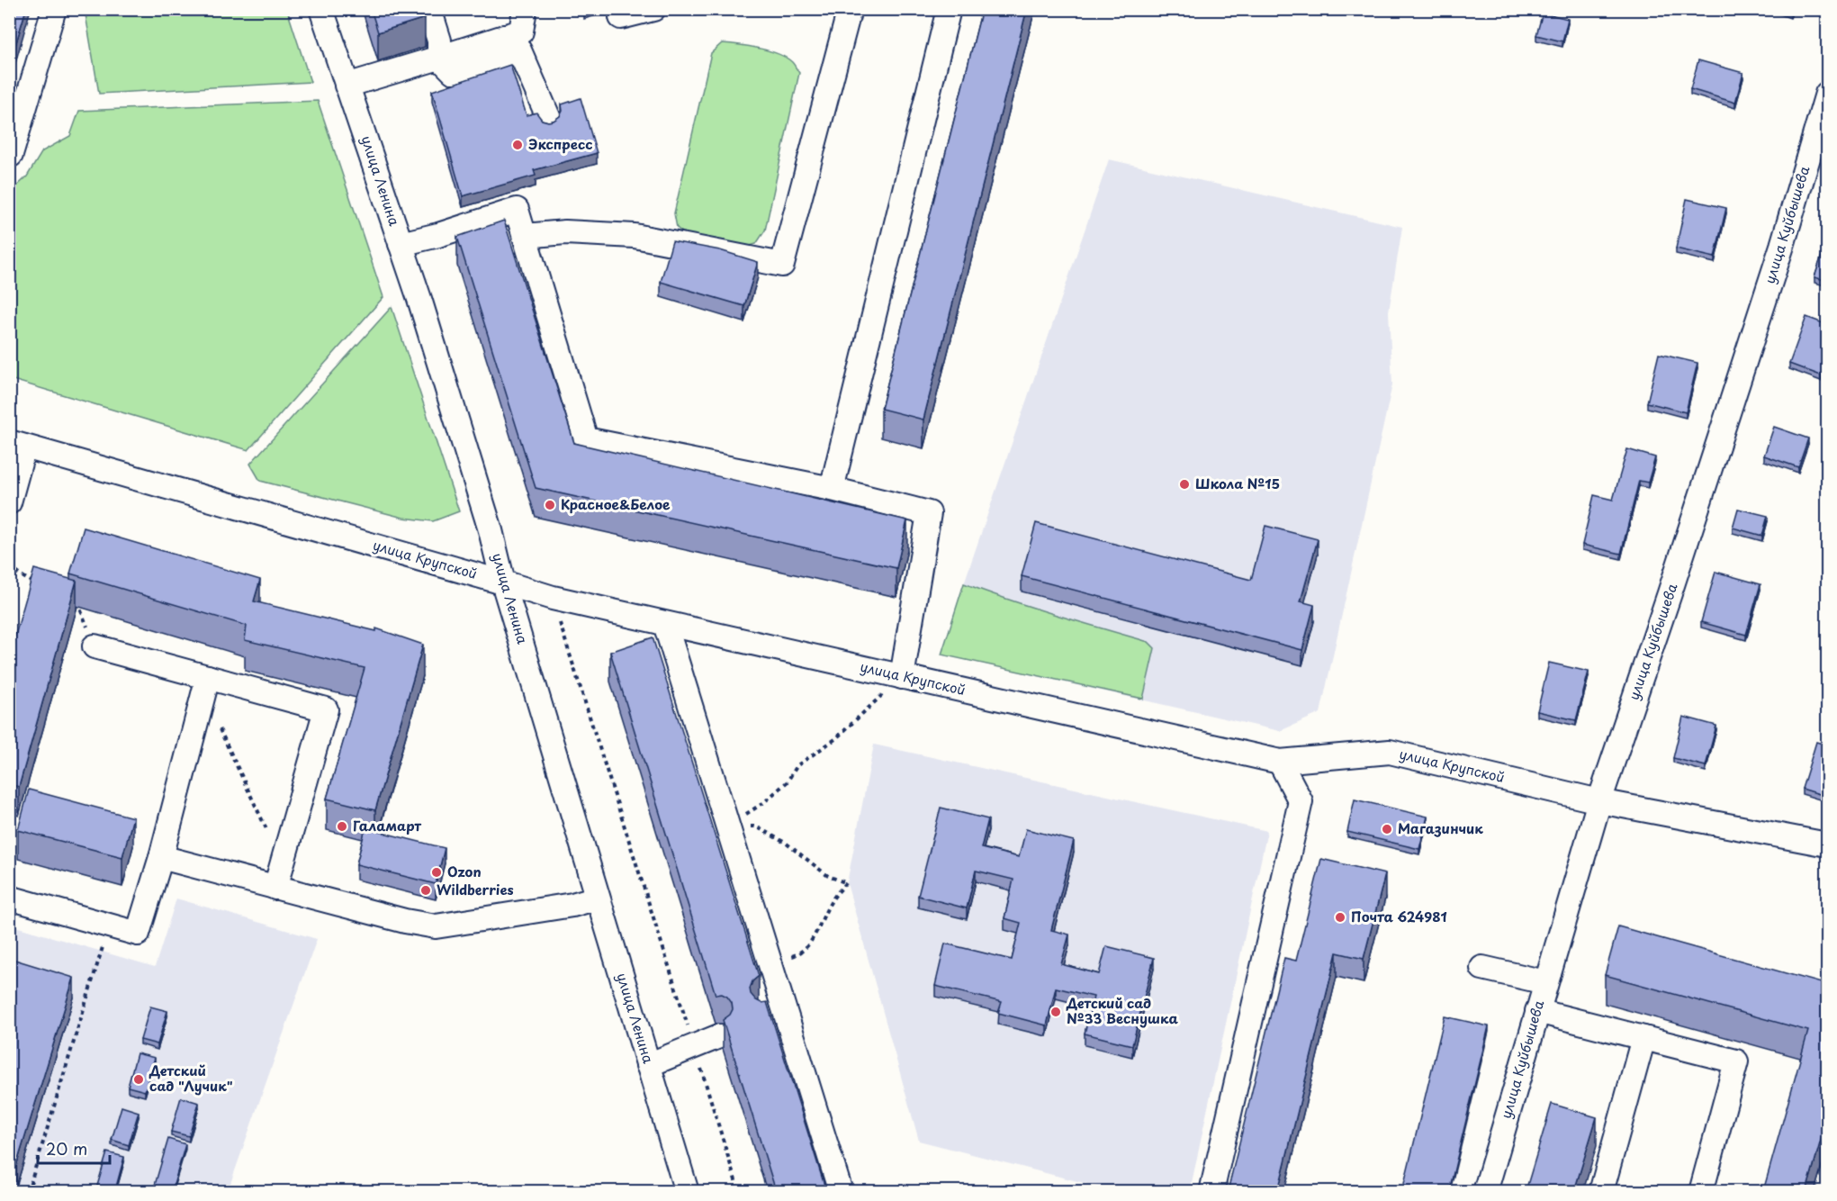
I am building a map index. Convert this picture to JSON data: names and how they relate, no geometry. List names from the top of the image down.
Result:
{
  "streets": {
    "street": ["улица Ленина", "улица Куйбышева", "улица Крупской"]
  },
  "crossings": [
    ["улица Ленина", "улица Крупской"],
    ["улица Куйбышева", "улица Крупской"]
  ],
  "places": [
    "Экспресс",
    "Школа №15",
    "Красное&Белое",
    "Галамарт",
    "Магазинчик",
    "Ozon",
    "Wildberries",
    "Почта 624981",
    "Детский сад №33 Веснушка",
    "Детский сад \"Лучик\""
  ],
  "scale_bar": "20 m"
}
